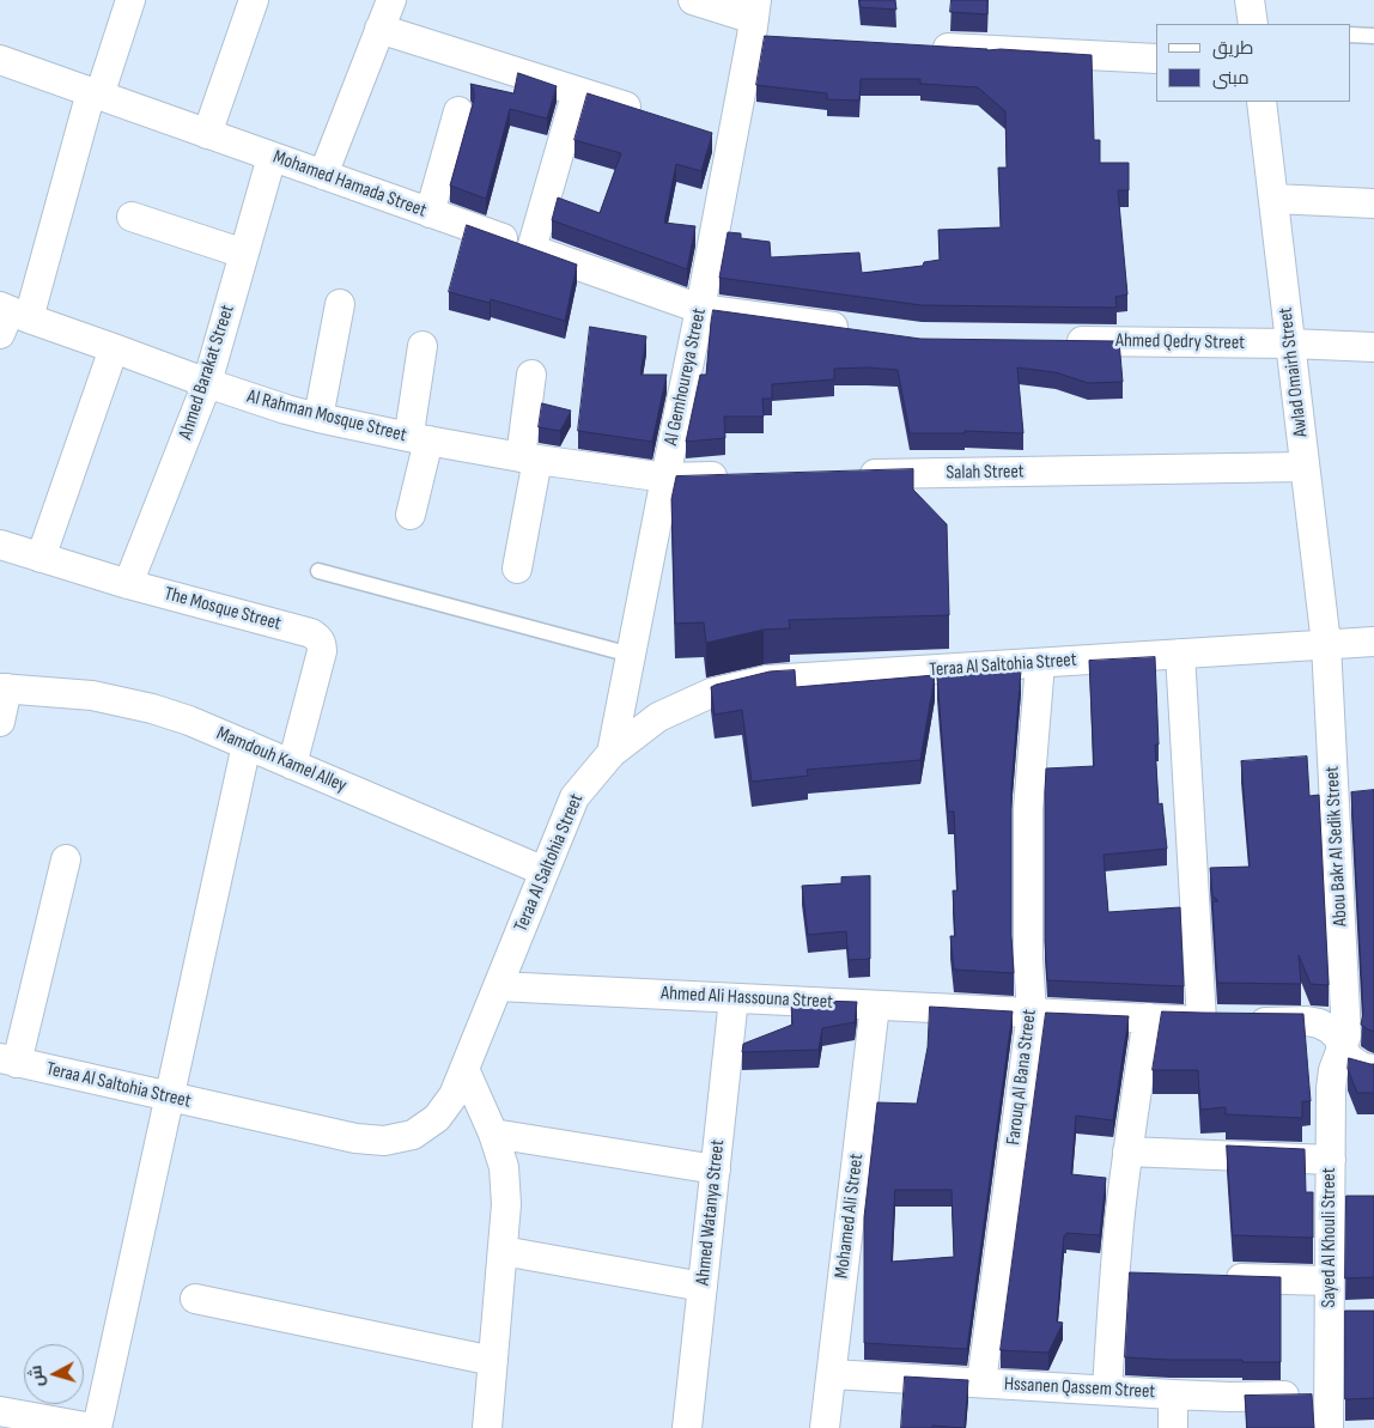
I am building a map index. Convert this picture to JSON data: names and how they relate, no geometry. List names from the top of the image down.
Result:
{
  "streets": {
    "street": [
      "Mohamed Hamada Street",
      "Ahmed Qedry Street",
      "Ahmed Barakat Street",
      "Awlad Omairh Street",
      "Al Gemhoureya Street",
      "Al Rahman Mosque Street",
      "Salah Street",
      "The Mosque Street",
      "Teraa Al Saltohia Street",
      "Mamdouh Kamel Alley",
      "Abou Bakr Al Sedik Street",
      "Ahmed Ali Hassouna Street",
      "Farouq Al Bana Street",
      "Ahmed Watanya Street",
      "Mohamed Ali Street",
      "Sayed Al Khouli Street",
      "Hssanen Qassem Street"
    ]
  },
  "crossings": [
    ["Mohamed Hamada Street", "Ahmed Barakat Street"],
    ["Mohamed Hamada Street", "Al Gemhoureya Street"],
    ["Ahmed Qedry Street", "Awlad Omairh Street"],
    ["Ahmed Barakat Street", "Al Rahman Mosque Street"],
    ["Ahmed Barakat Street", "The Mosque Street"],
    ["Awlad Omairh Street", "Salah Street"],
    ["Awlad Omairh Street", "Teraa Al Saltohia Street"],
    ["Awlad Omairh Street", "Abou Bakr Al Sedik Street"],
    ["Al Gemhoureya Street", "Al Rahman Mosque Street"],
    ["Al Gemhoureya Street", "Teraa Al Saltohia Street"],
    ["The Mosque Street", "Mamdouh Kamel Alley"],
    ["Teraa Al Saltohia Street", "Mamdouh Kamel Alley"],
    ["Teraa Al Saltohia Street", "Abou Bakr Al Sedik Street"],
    ["Teraa Al Saltohia Street", "Ahmed Ali Hassouna Street"],
    ["Teraa Al Saltohia Street", "Farouq Al Bana Street"],
    ["Abou Bakr Al Sedik Street", "Ahmed Ali Hassouna Street"],
    ["Abou Bakr Al Sedik Street", "Sayed Al Khouli Street"],
    ["Ahmed Ali Hassouna Street", "Farouq Al Bana Street"],
    ["Ahmed Ali Hassouna Street", "Ahmed Watanya Street"],
    ["Ahmed Ali Hassouna Street", "Mohamed Ali Street"],
    ["Ahmed Ali Hassouna Street", "Sayed Al Khouli Street"],
    ["Farouq Al Bana Street", "Hssanen Qassem Street"],
    ["Mohamed Ali Street", "Hssanen Qassem Street"],
    ["Sayed Al Khouli Street", "Hssanen Qassem Street"]
  ],
  "legend": ["طريق", "مبنى"],
  "north": "left"
}
